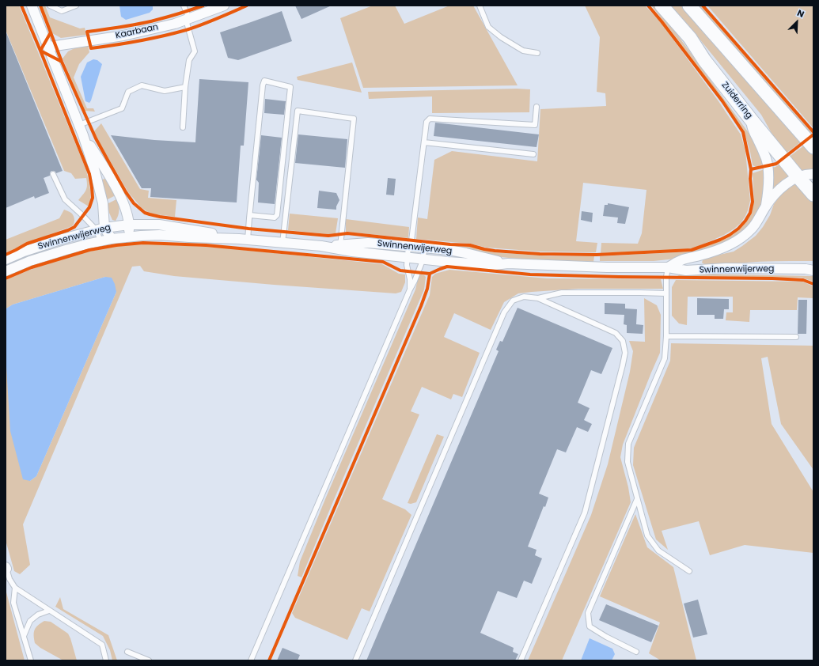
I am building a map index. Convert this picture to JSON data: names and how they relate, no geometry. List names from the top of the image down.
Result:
{
  "streets": {
    "main road": ["Zuiderring"],
    "street": ["Kaarbaan", "Swinnenwijerweg"]
  },
  "crossings": [
    ["Zuiderring", "Swinnenwijerweg"]
  ],
  "north": "top right"
}
